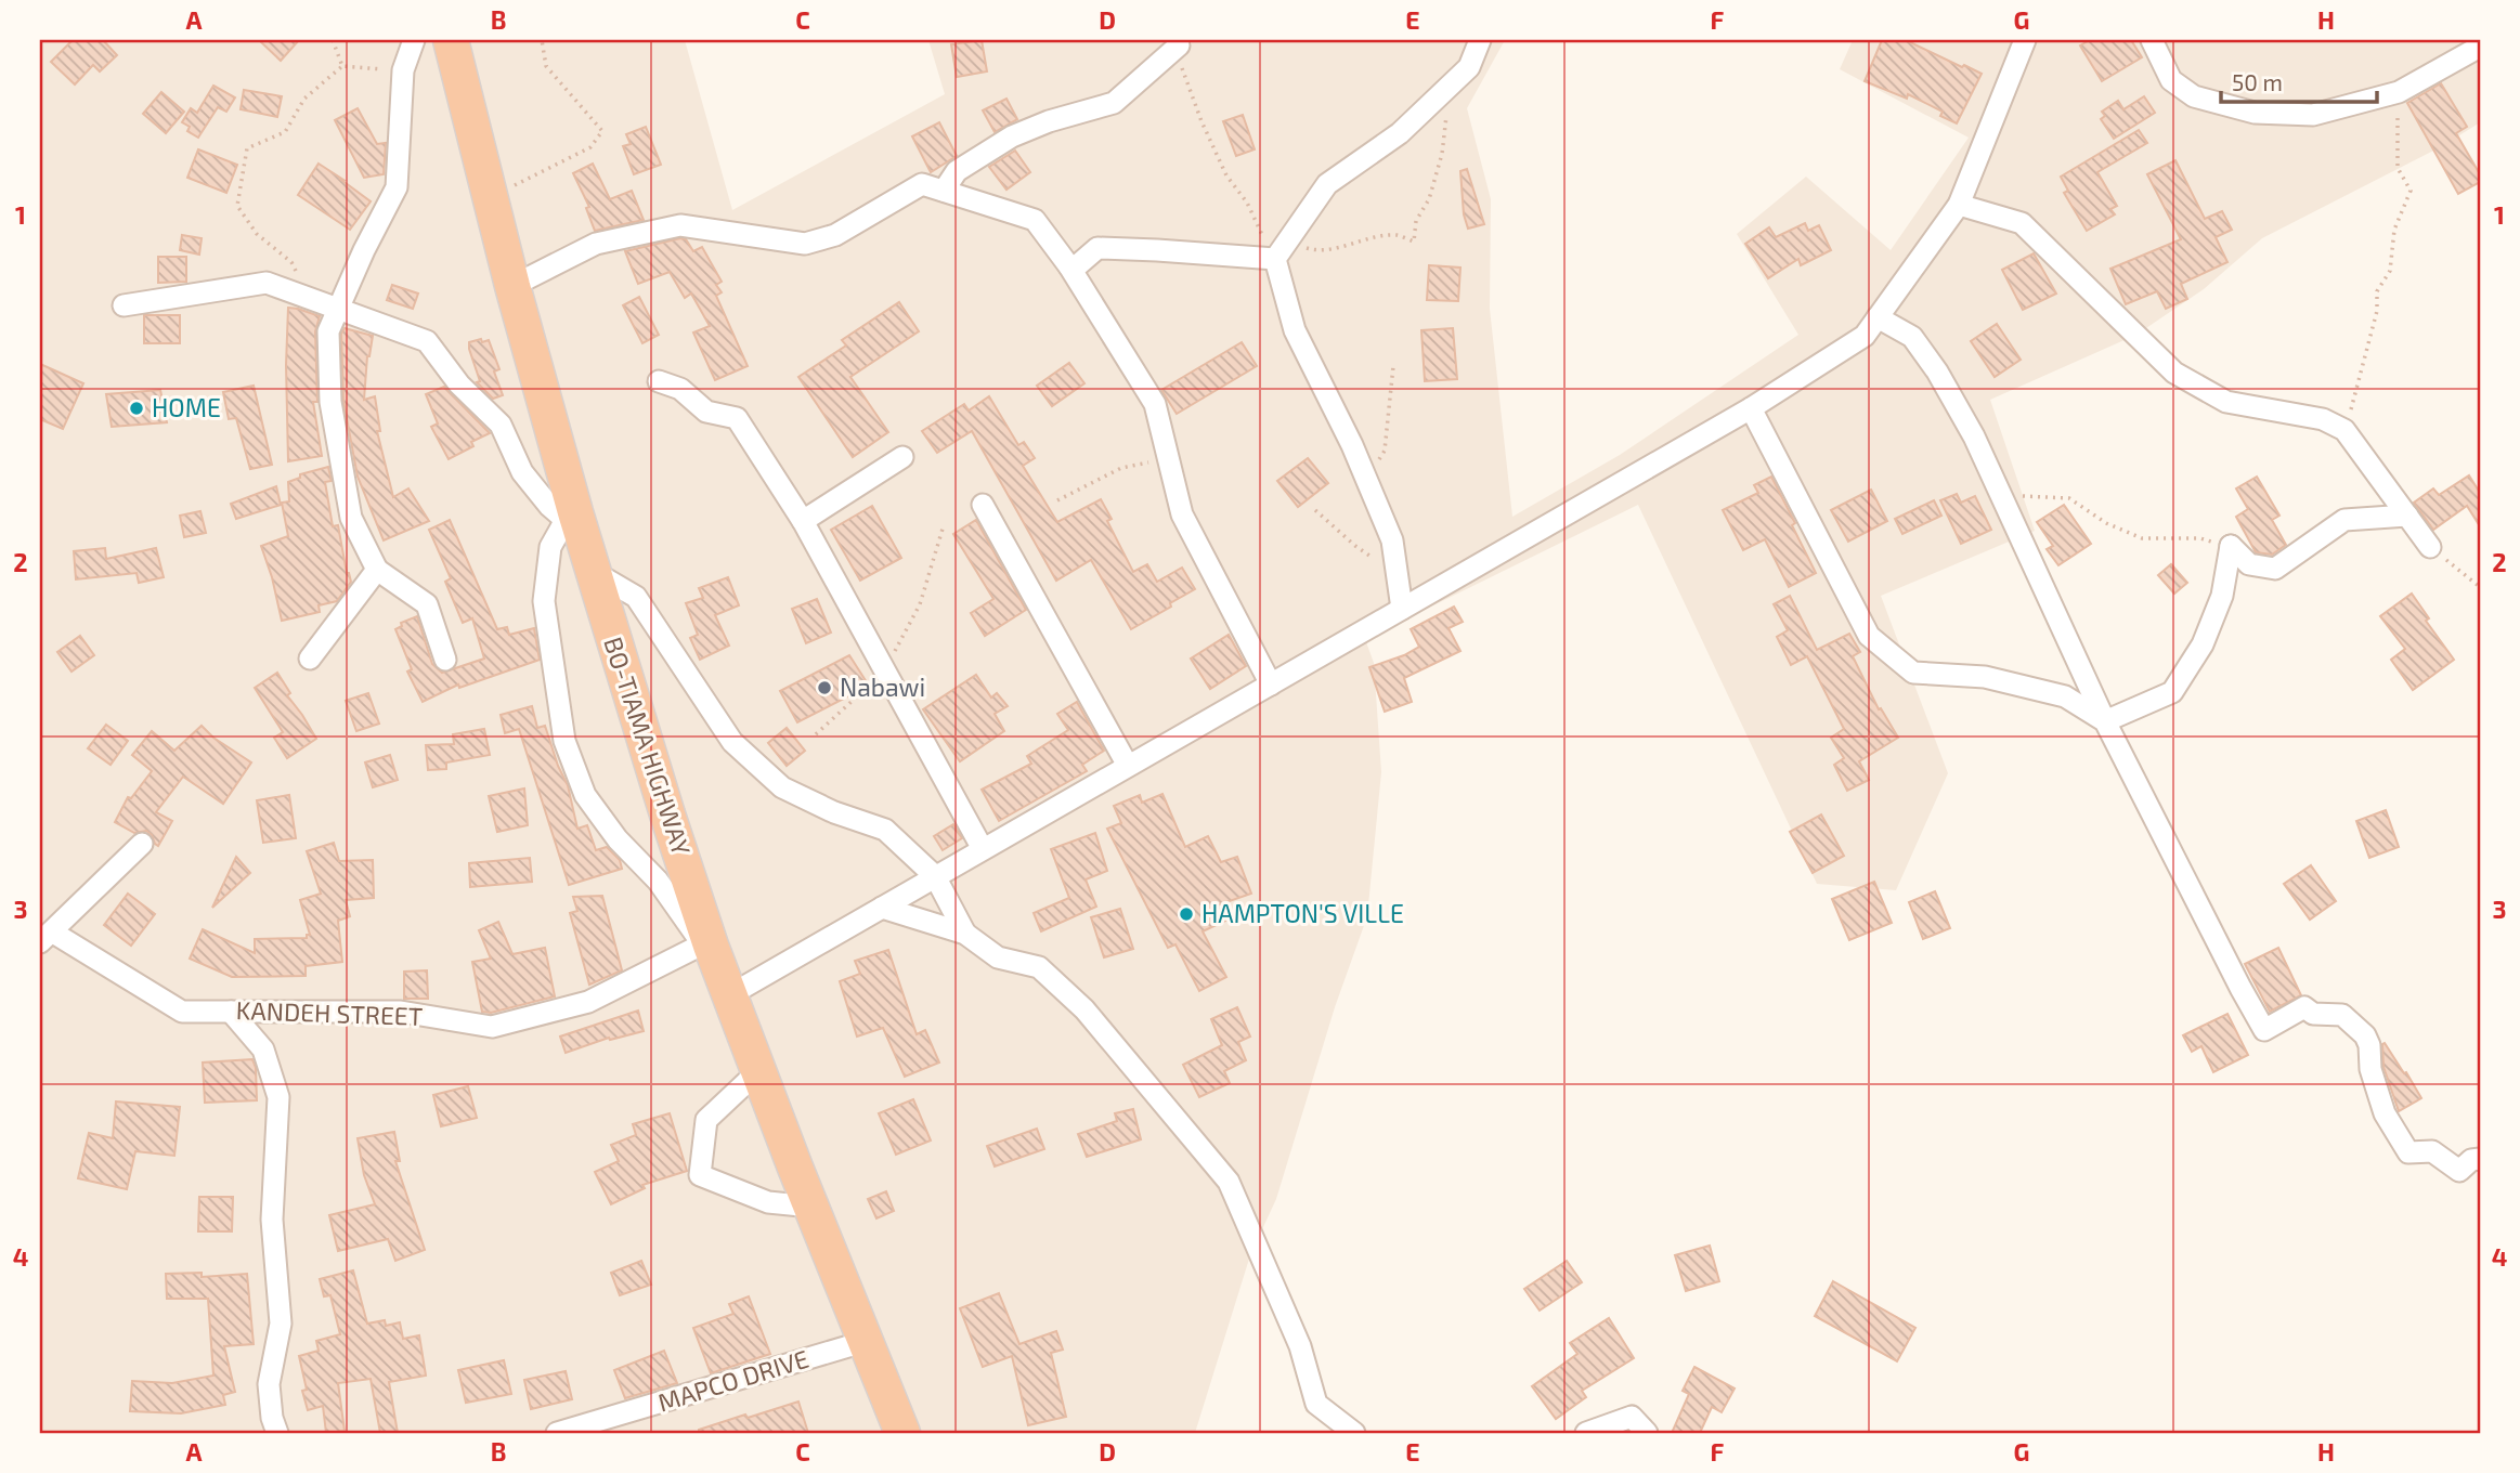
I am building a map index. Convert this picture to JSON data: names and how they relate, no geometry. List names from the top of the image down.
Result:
{
  "streets": {
    "highway": ["BO-TIAMA HIGHWAY"],
    "street": ["KANDEH STREET", "MAPCO DRIVE"]
  },
  "crossings": [
    ["BO-TIAMA HIGHWAY", "KANDEH STREET"],
    ["BO-TIAMA HIGHWAY", "MAPCO DRIVE"]
  ],
  "places": ["HOME", "Nabawi", "HAMPTON'S VILLE"],
  "scale_bar": "50 m",
  "grid": {
    "columns": [
      "A",
      "B",
      "C",
      "D",
      "E",
      "F",
      "G",
      "H"
    ],
    "rows": [
      "1",
      "2",
      "3",
      "4"
    ]
  }
}
